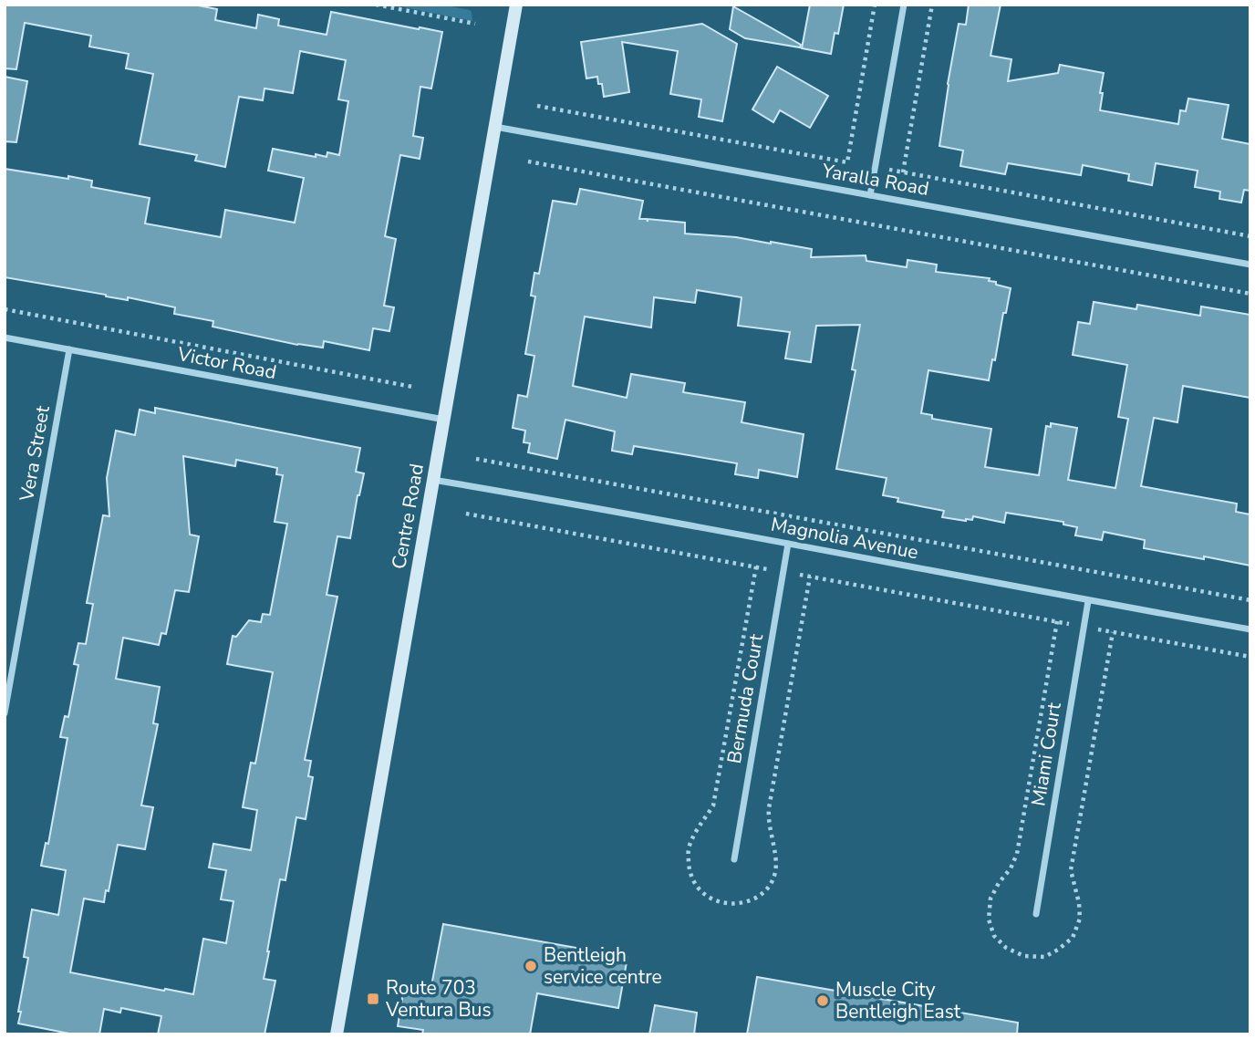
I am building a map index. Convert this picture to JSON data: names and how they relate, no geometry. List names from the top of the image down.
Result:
{
  "streets": {
    "main road": ["Centre Road"],
    "street": [
      "Yaralla Road",
      "Victor Road",
      "Vera Street",
      "Magnolia Avenue",
      "Bermuda Court",
      "Miami Court"
    ]
  },
  "crossings": [
    ["Yaralla Road", "Centre Road"],
    ["Victor Road", "Vera Street"],
    ["Victor Road", "Centre Road"],
    ["Centre Road", "Magnolia Avenue"],
    ["Magnolia Avenue", "Bermuda Court"],
    ["Magnolia Avenue", "Miami Court"]
  ],
  "places": {
    "other": ["Bentleigh service centre", "Muscle City Bentleigh East"],
    "transit": ["Route 703 Ventura Bus"]
  }
}
